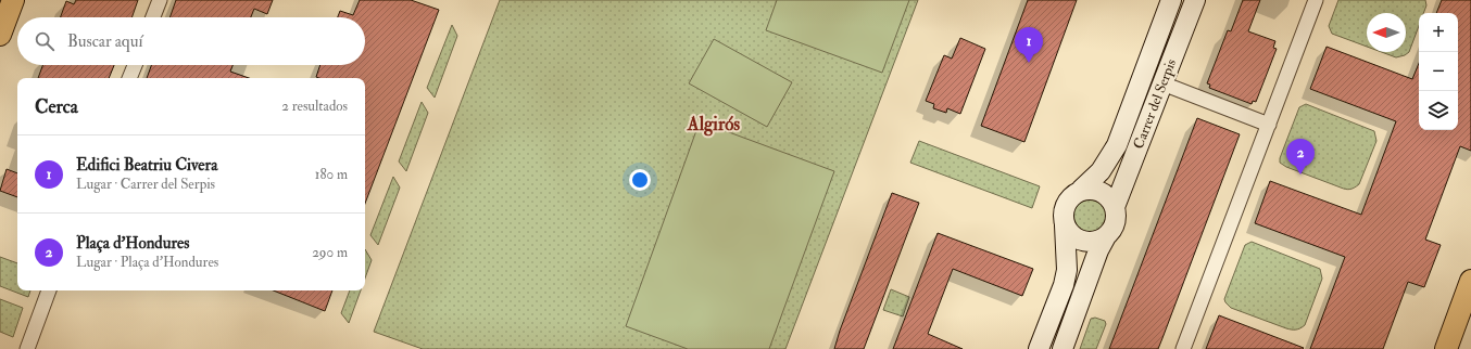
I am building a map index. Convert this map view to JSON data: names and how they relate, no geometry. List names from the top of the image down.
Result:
{
  "streets": {
    "street": ["Carrer del Serpis"]
  },
  "districts": ["Algirós"],
  "north": "left",
  "page": {
    "map_buttons": ["+", "−"],
    "search": "Buscar aquí",
    "pins": ["1", "2"],
    "heading": ["Cerca", "2 resultados"],
    "list": [
      {
        "mark": "1",
        "name": "Edifici Beatriu Civera",
        "note": "Lugar · Carrer del Serpis",
        "value": "180 m"
      },
      {
        "mark": "2",
        "name": "Plaça d'Hondures",
        "note": "Lugar · Plaça d'Hondures",
        "value": "290 m"
      }
    ]
  }
}
